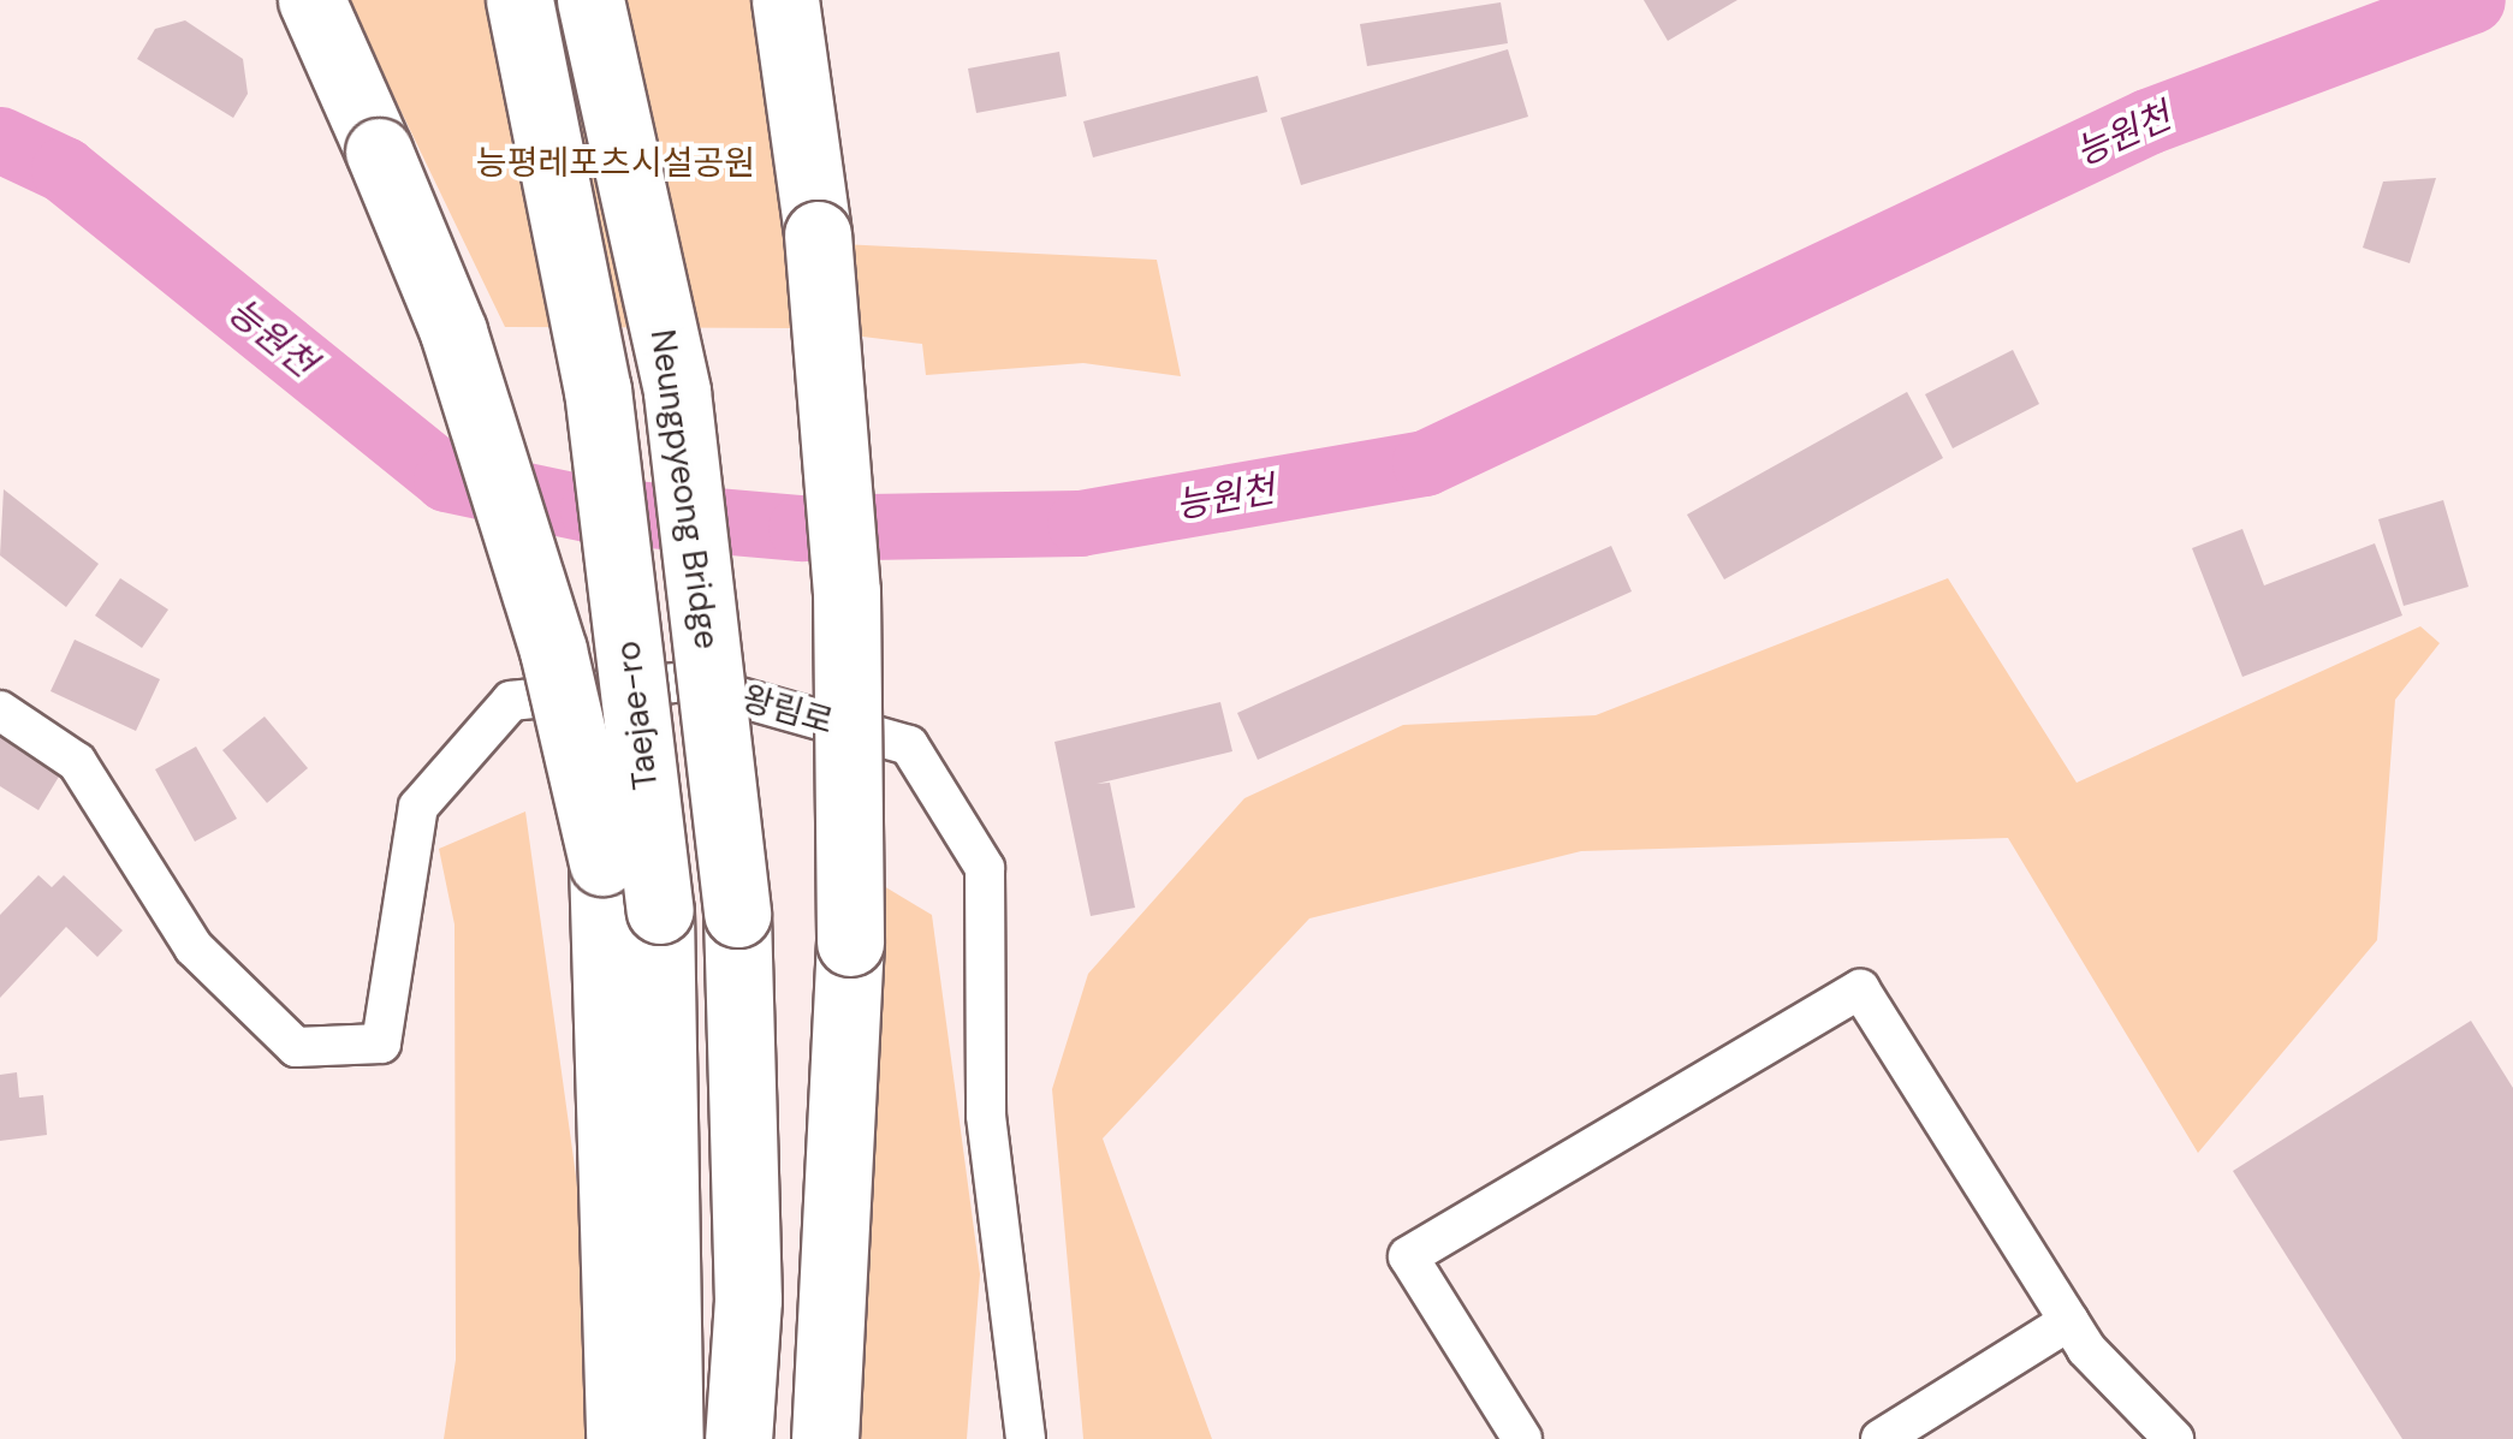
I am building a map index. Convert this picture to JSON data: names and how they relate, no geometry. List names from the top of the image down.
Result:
{
  "streets": {
    "highway": ["Neungpyeong Bridge", "Taejae-ro"],
    "street": ["왕림로"]
  },
  "water": ["능원천"],
  "parks": ["능평레포츠시설공원"]
}
